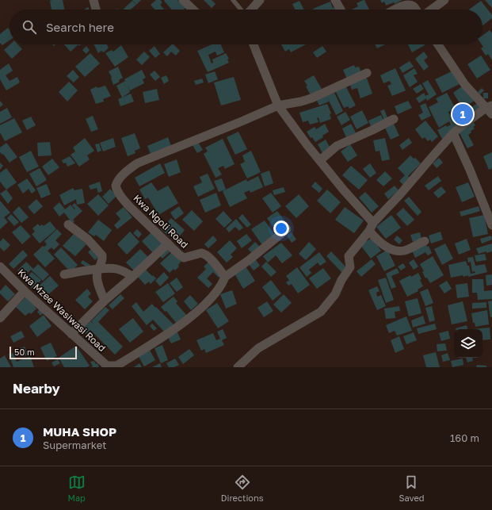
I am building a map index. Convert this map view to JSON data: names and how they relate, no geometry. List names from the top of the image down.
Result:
{
  "streets": {
    "street": ["Kwa Ngoli Road", "Kwa Mzee Wasiwasi Road"]
  },
  "crossings": [
    ["Kwa Ngoli Road", "Kwa Mzee Wasiwasi Road"]
  ],
  "scale_bar": "50 m",
  "page": {
    "search": "Search here",
    "pins": "1",
    "scale": "50 m",
    "heading": "Nearby",
    "list": [
      {
        "mark": "1",
        "name": "MUHA SHOP",
        "note": "Supermarket",
        "value": "160 m"
      }
    ],
    "nav": ["Map", "Directions", "Saved"]
  }
}
